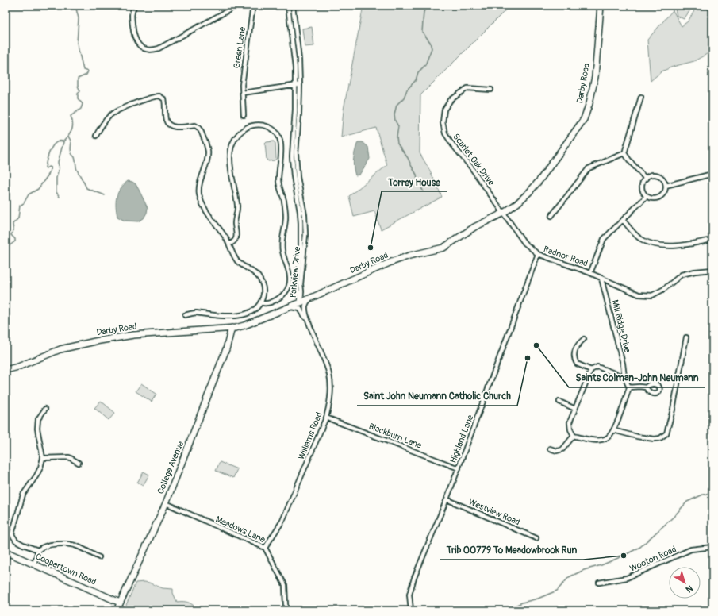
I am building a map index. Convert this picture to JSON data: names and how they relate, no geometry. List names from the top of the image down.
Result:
{
  "streets": {
    "main road": ["Darby Road", "College Avenue", "Coopertown Road"],
    "street": [
      "Green Lane",
      "Scarlet Oak Drive",
      "Radnor Road",
      "Parkview Drive",
      "Mill Ridge Drive",
      "Williams Road",
      "Blackburn Lane",
      "Highland Lane",
      "Westview Road",
      "Meadows Lane",
      "Wooton Road"
    ]
  },
  "crossings": [
    ["Darby Road", "Scarlet Oak Drive"],
    ["Darby Road", "Radnor Road"],
    ["Darby Road", "Parkview Drive"],
    ["Darby Road", "Williams Road"],
    ["Darby Road", "College Avenue"],
    ["Scarlet Oak Drive", "Radnor Road"],
    ["Radnor Road", "Mill Ridge Drive"],
    ["Radnor Road", "Highland Lane"],
    ["Williams Road", "Blackburn Lane"],
    ["Williams Road", "Meadows Lane"],
    ["Blackburn Lane", "Highland Lane"],
    ["Highland Lane", "Westview Road"],
    ["College Avenue", "Meadows Lane"],
    ["College Avenue", "Coopertown Road"]
  ],
  "places": [
    "Torrey House",
    "Saints Colman-John Neumann",
    "Saint John Neumann Catholic Church",
    "Trib 00779 To Meadowbrook Run"
  ],
  "north": "bottom right"
}
